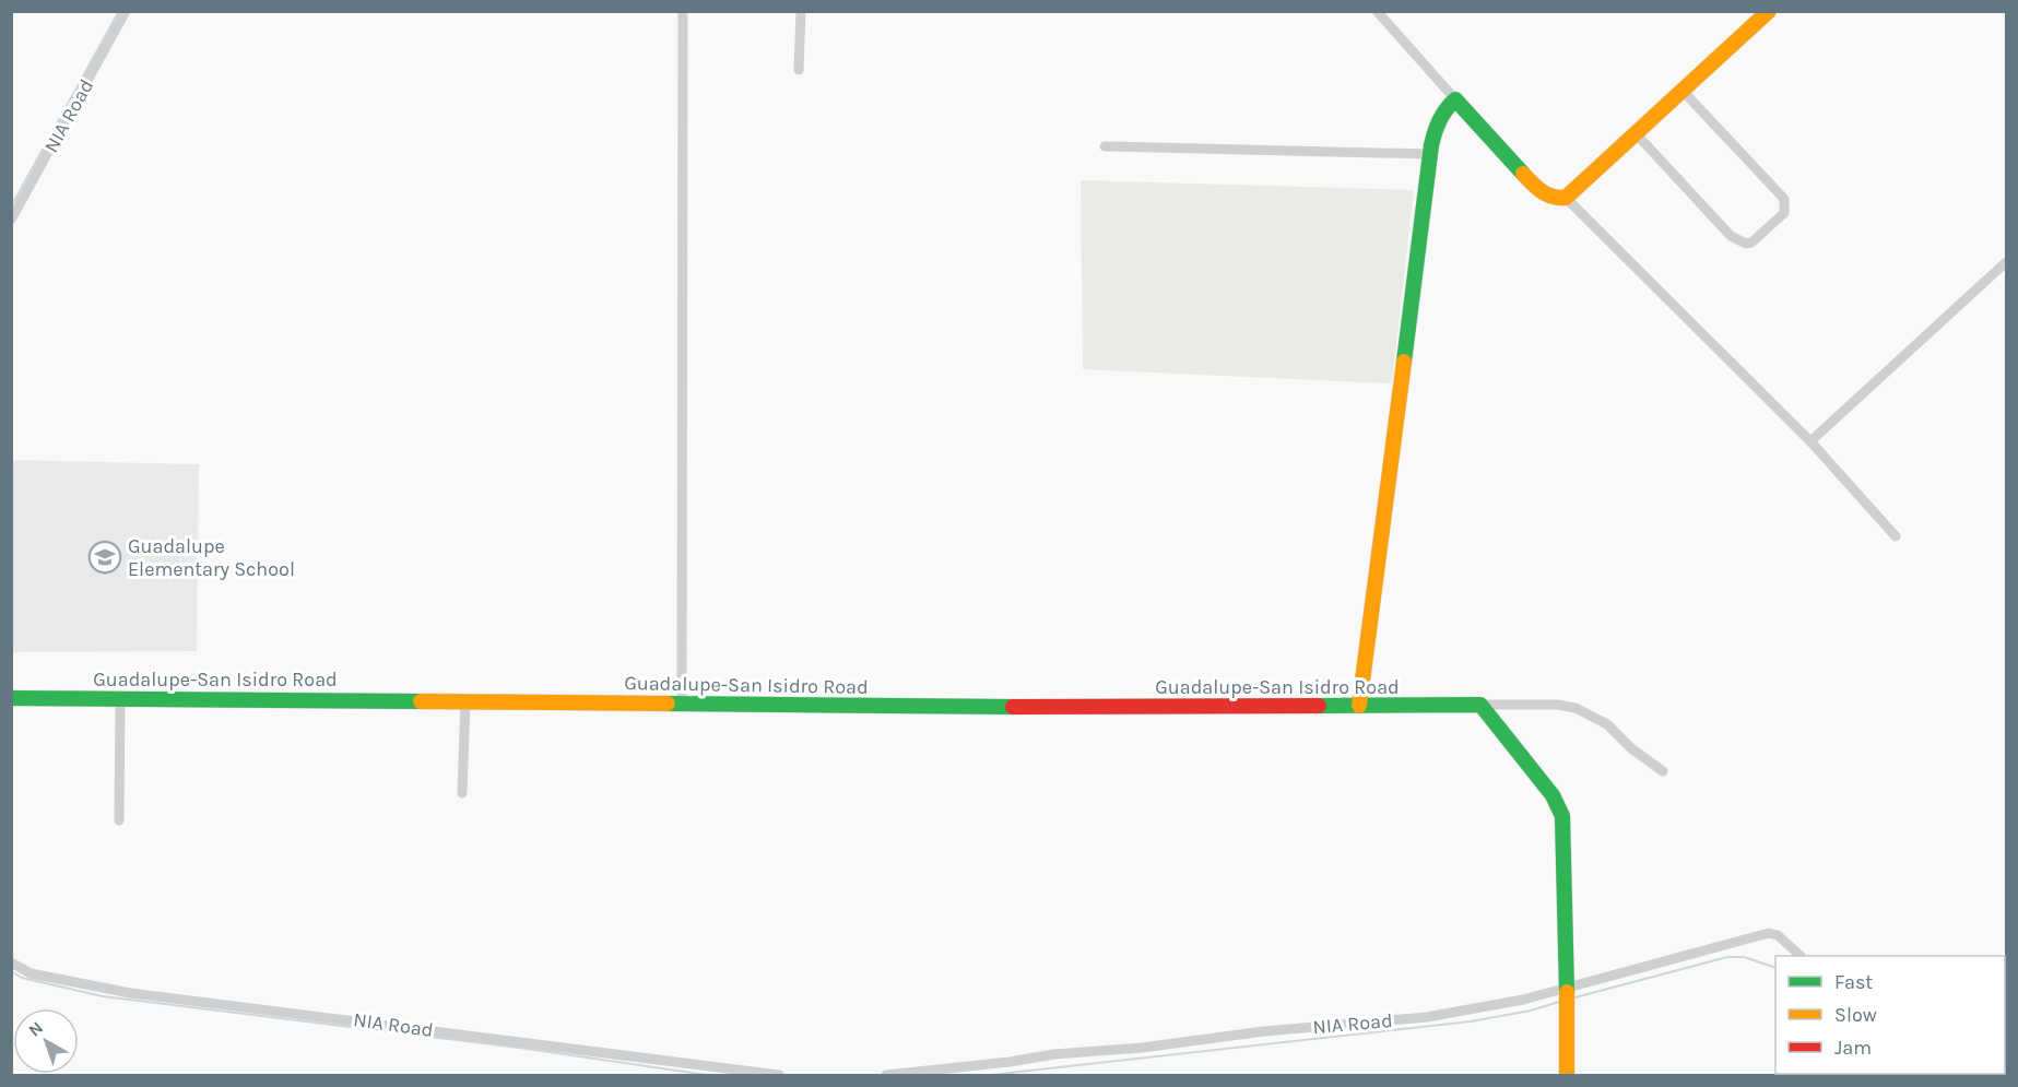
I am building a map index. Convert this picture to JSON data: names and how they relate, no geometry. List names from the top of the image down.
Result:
{
  "streets": {
    "street": ["NIA Road", "Guadalupe-San Isidro Road"]
  },
  "places": {
    "school or university": ["Guadalupe Elementary School"]
  },
  "legend": ["Fast", "Slow", "Jam"],
  "north": "top left"
}
